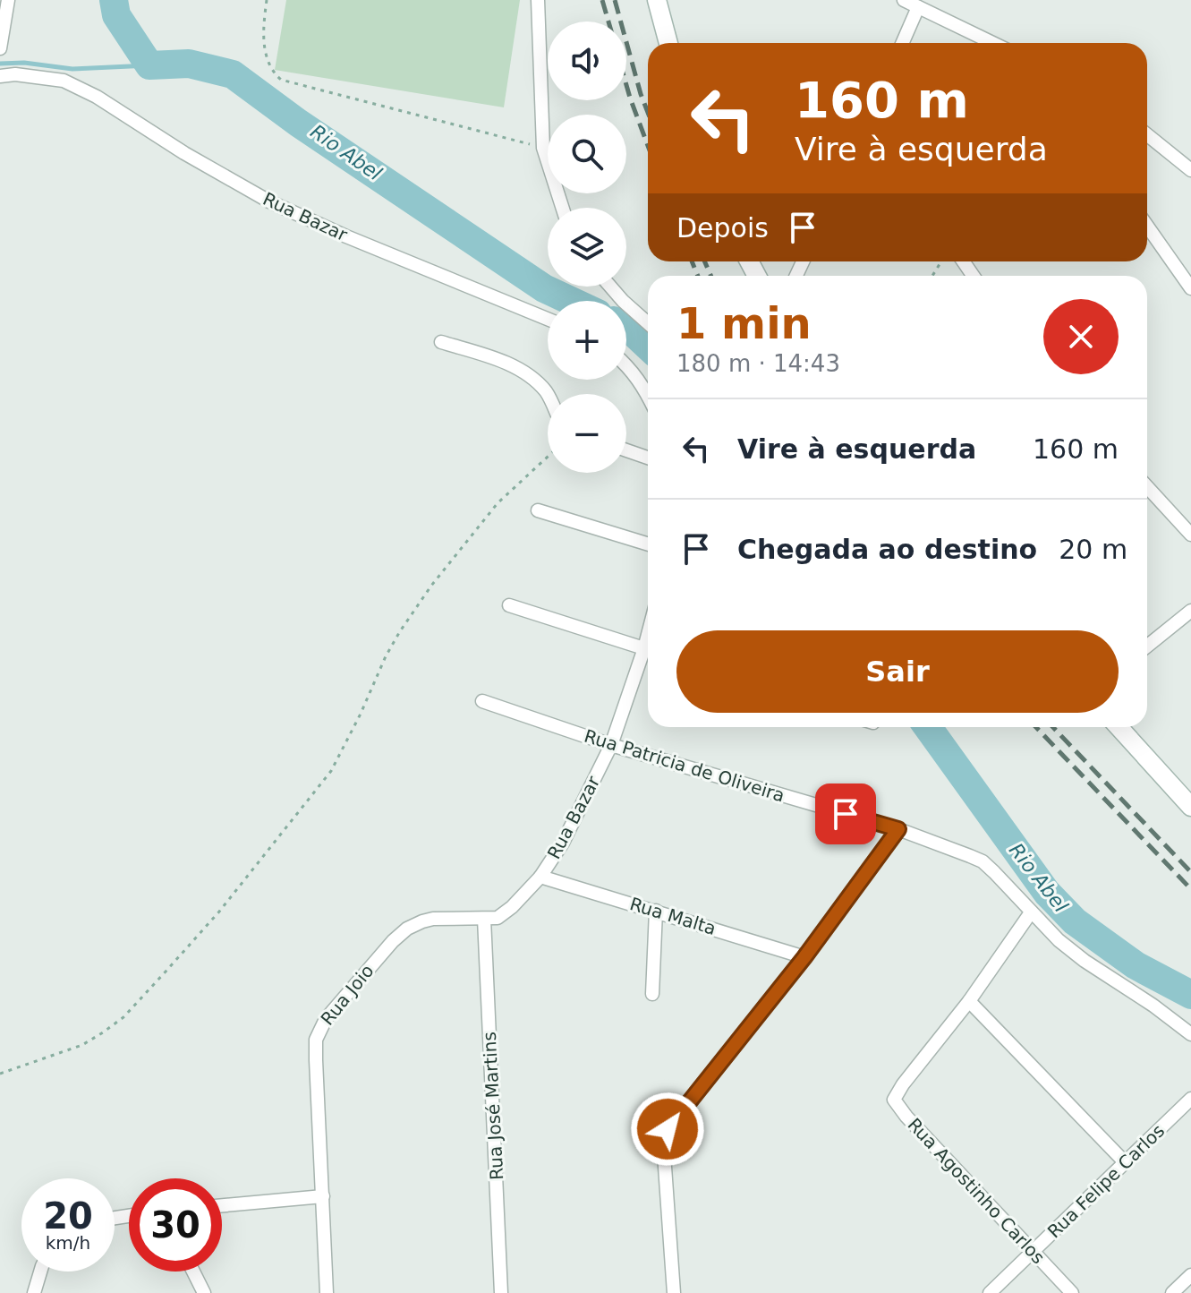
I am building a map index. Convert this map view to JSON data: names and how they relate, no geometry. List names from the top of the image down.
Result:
{
  "streets": {
    "street": [
      "Rua Bazar",
      "Rua Patricia de Oliveira",
      "Rua Malta",
      "Rua Joio",
      "Rua José Martins",
      "Rua Felipe Carlos",
      "Rua Agostinho Carlos"
    ]
  },
  "crossings": [
    ["Rua Bazar", "Rua Patricia de Oliveira"],
    ["Rua Bazar", "Rua Malta"],
    ["Rua Bazar", "Rua Joio"],
    ["Rua Bazar", "Rua José Martins"],
    ["Rua Patricia de Oliveira", "Rua Agostinho Carlos"],
    ["Rua Joio", "Rua José Martins"],
    ["Rua Felipe Carlos", "Rua Agostinho Carlos"]
  ],
  "water": ["Rio Abel"],
  "page": {
    "map_buttons": ["+", "−"],
    "turn": ["160 m", "Vire à esquerda"],
    "then": "Depois",
    "heading": ["1 min", "180 m · 14:43"],
    "list": [
      {
        "name": "Vire à esquerda",
        "value": "160 m"
      },
      {
        "name": "Chegada ao destino",
        "value": "20 m"
      }
    ],
    "buttons": "Sair",
    "speed": "20 km/h",
    "limit": "30"
  }
}
